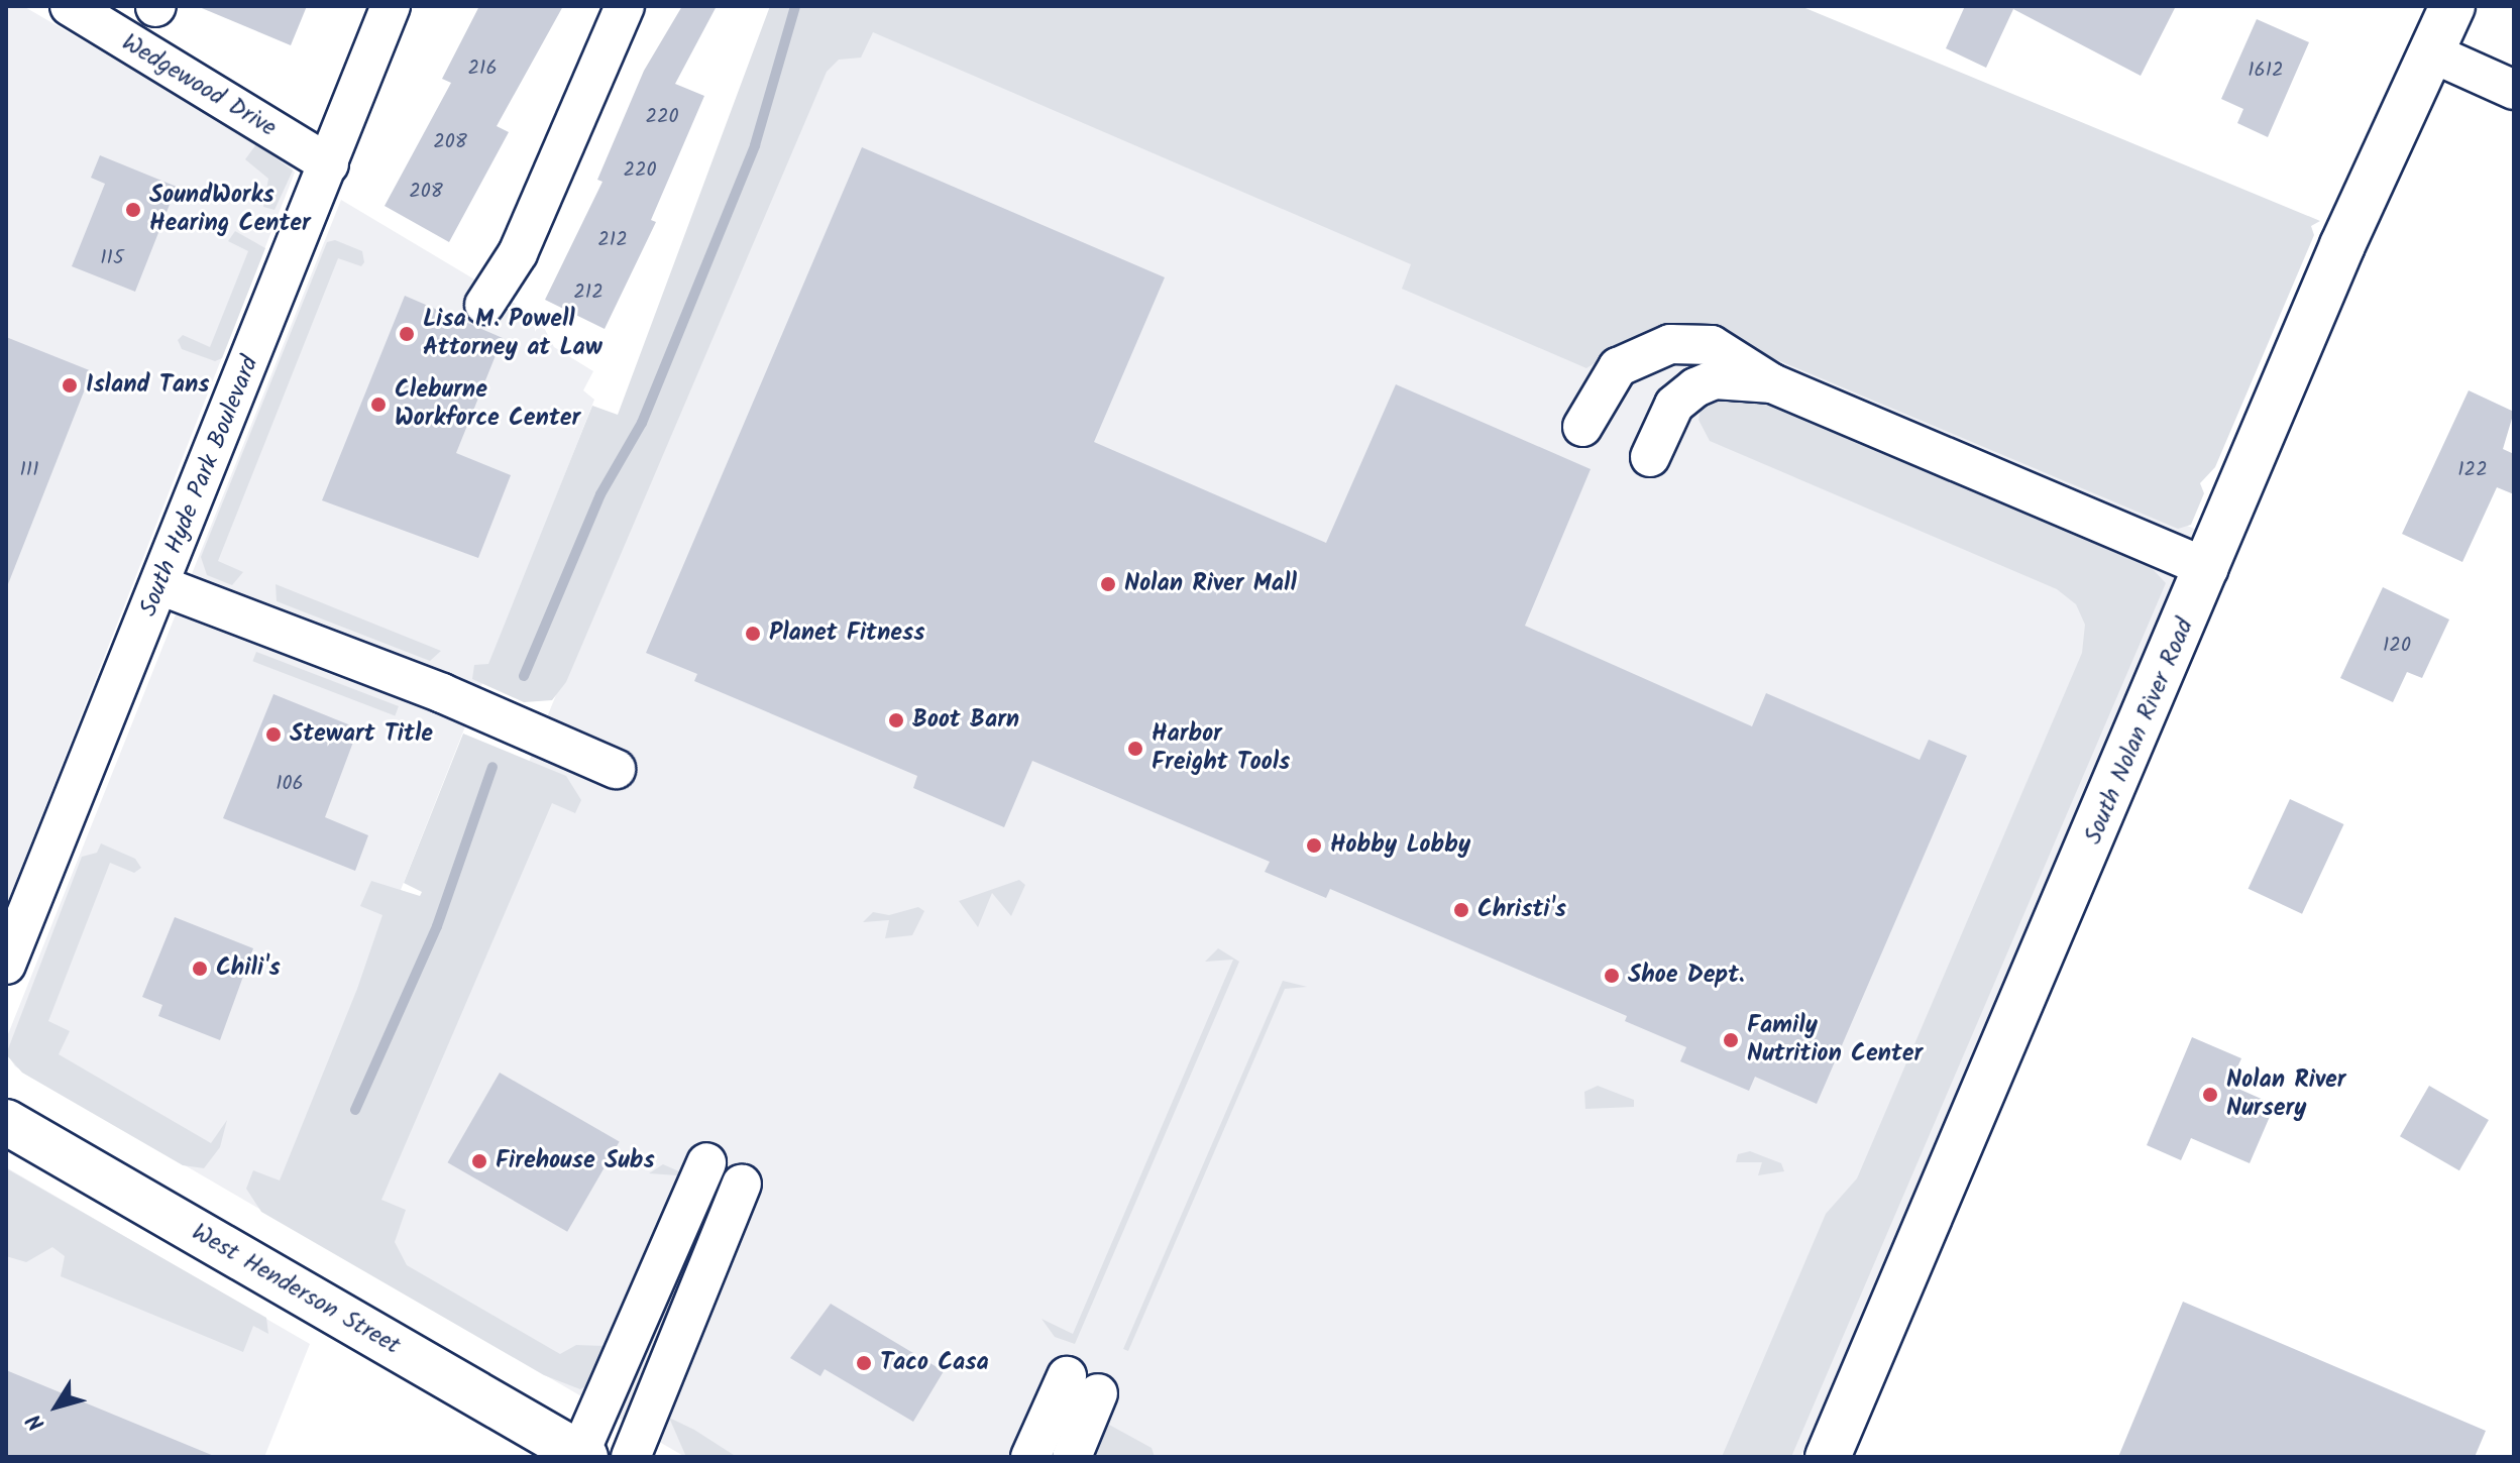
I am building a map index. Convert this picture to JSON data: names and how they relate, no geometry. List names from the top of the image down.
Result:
{
  "streets": {
    "main road": ["South Nolan River Road", "West Henderson Street"],
    "street": ["Wedgewood Drive", "South Hyde Park Boulevard"]
  },
  "crossings": [
    ["Wedgewood Drive", "South Hyde Park Boulevard"]
  ],
  "places": [
    "SoundWorks Hearing Center",
    "Lisa M. Powell Attorney at Law",
    "Island Tans",
    "Cleburne Workforce Center",
    "Nolan River Mall",
    "Planet Fitness",
    "Boot Barn",
    "Stewart Title",
    "Harbor Freight Tools",
    "Hobby Lobby",
    "Christi's",
    "Chili's",
    "Shoe Dept.",
    "Family Nutrition Center",
    "Nolan River Nursery",
    "Firehouse Subs",
    "Taco Casa"
  ],
  "house_numbers": [
    "216",
    "1612",
    "220",
    "208",
    "220",
    "208",
    "212",
    "115",
    "212",
    "111",
    "122",
    "120",
    "106"
  ],
  "north": "bottom left"
}
